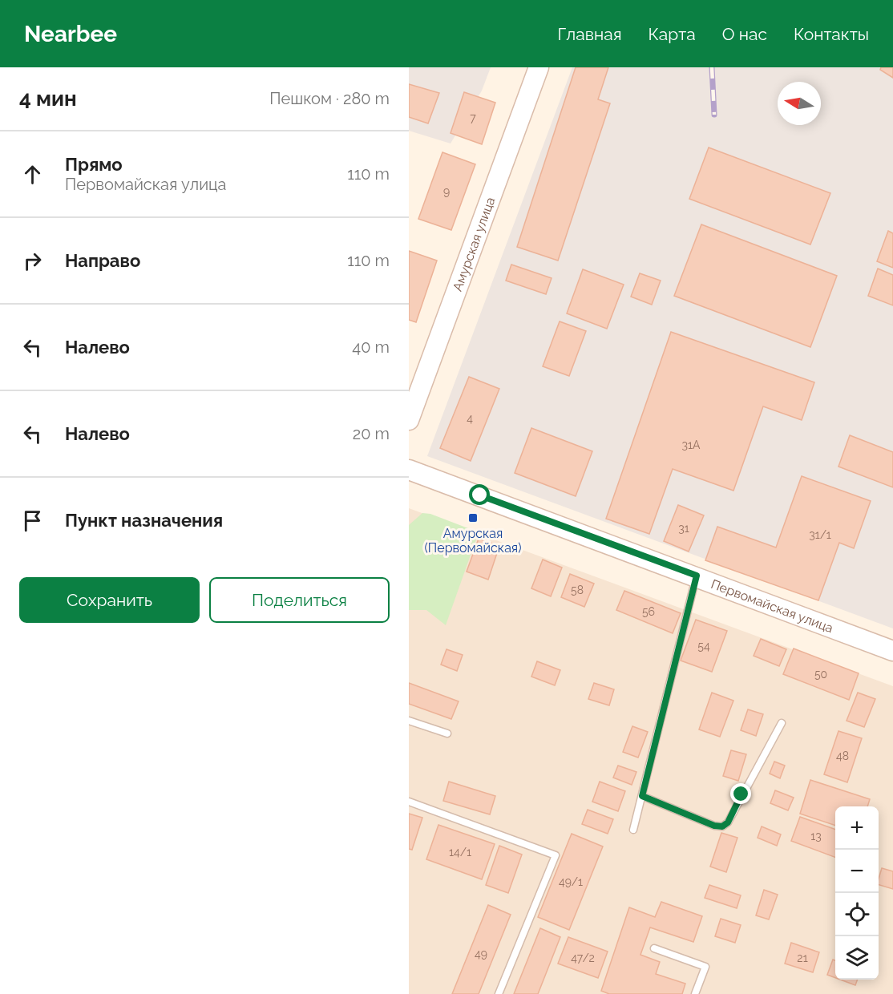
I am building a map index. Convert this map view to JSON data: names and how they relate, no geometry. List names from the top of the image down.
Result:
{
  "streets": {
    "street": ["Амурская улица", "Первомайская улица"]
  },
  "places": {
    "transit": ["Амурская (Первомайская)"]
  },
  "house_numbers": [
    "7",
    "9",
    "4",
    "31А",
    "31",
    "31/1",
    "58",
    "56",
    "54",
    "50",
    "48",
    "13",
    "14/1",
    "49/1",
    "49",
    "47/2",
    "21"
  ],
  "north": "left",
  "page": {
    "header": "Nearbee",
    "nav": [
      "Главная",
      "Карта",
      "О нас",
      "Контакты"
    ],
    "heading": ["4 мин", "Пешком · 280 m"],
    "list": [
      ["Прямо", "Первомайская улица", "110 m"],
      ["Направо", "110 m"],
      ["Налево", "40 m"],
      ["Налево", "20 m"],
      "Пункт назначения"
    ],
    "buttons": ["Сохранить", "Поделиться"],
    "map_buttons": ["+", "−"]
  }
}
